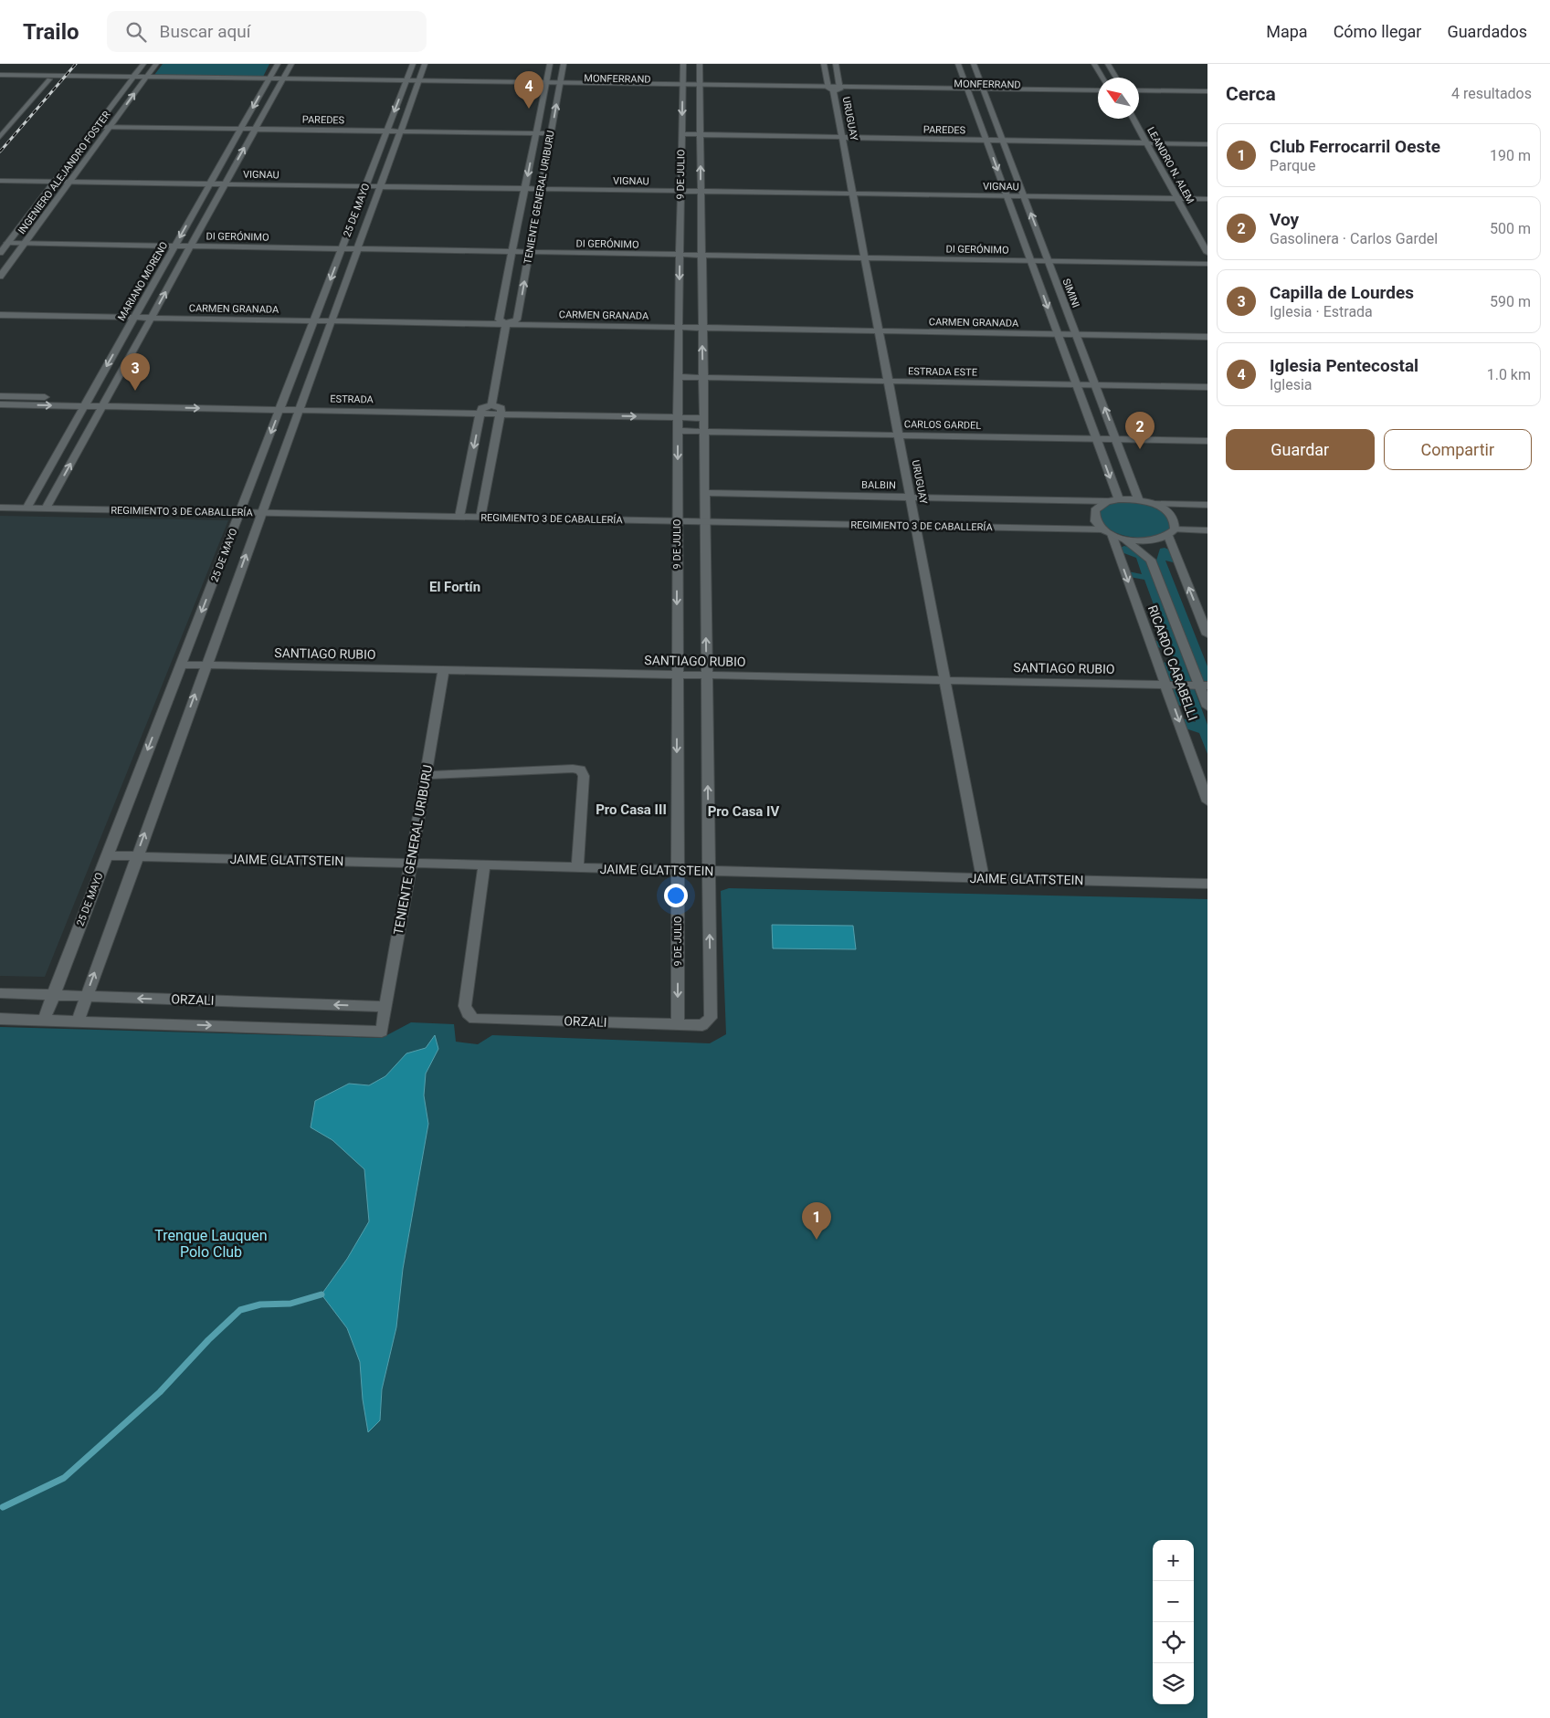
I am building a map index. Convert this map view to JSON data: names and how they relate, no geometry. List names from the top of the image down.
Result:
{
  "streets": {
    "street": [
      "MONFERRAND",
      "URUGUAY",
      "PAREDES",
      "LEANDRO N. ALEM",
      "INGENIERO ALEJANDRO FOSTER",
      "VIGNAU",
      "9 DE JULIO",
      "TENIENTE GENERAL URIBURU",
      "25 DE MAYO",
      "DI GERÓNIMO",
      "MARIANO MORENO",
      "SIMINI",
      "CARMEN GRANADA",
      "ESTRADA ESTE",
      "ESTRADA",
      "CARLOS GARDEL",
      "BALBIN",
      "REGIMIENTO 3 DE CABALLERÍA",
      "SANTIAGO RUBIO",
      "RICARDO CARABELLI",
      "JAIME GLATTSTEIN",
      "ORZALI"
    ]
  },
  "crossings": [
    ["MONFERRAND", "URUGUAY"],
    ["MONFERRAND", "INGENIERO ALEJANDRO FOSTER"],
    ["MONFERRAND", "9 DE JULIO"],
    ["MONFERRAND", "TENIENTE GENERAL URIBURU"],
    ["MONFERRAND", "25 DE MAYO"],
    ["MONFERRAND", "MARIANO MORENO"],
    ["MONFERRAND", "SIMINI"],
    ["URUGUAY", "PAREDES"],
    ["URUGUAY", "VIGNAU"],
    ["URUGUAY", "DI GERÓNIMO"],
    ["URUGUAY", "CARMEN GRANADA"],
    ["URUGUAY", "ESTRADA ESTE"],
    ["URUGUAY", "CARLOS GARDEL"],
    ["URUGUAY", "BALBIN"],
    ["URUGUAY", "REGIMIENTO 3 DE CABALLERÍA"],
    ["URUGUAY", "SANTIAGO RUBIO"],
    ["URUGUAY", "JAIME GLATTSTEIN"],
    ["PAREDES", "LEANDRO N. ALEM"],
    ["PAREDES", "INGENIERO ALEJANDRO FOSTER"],
    ["PAREDES", "9 DE JULIO"],
    ["PAREDES", "TENIENTE GENERAL URIBURU"],
    ["PAREDES", "25 DE MAYO"],
    ["PAREDES", "MARIANO MORENO"],
    ["PAREDES", "SIMINI"],
    ["LEANDRO N. ALEM", "VIGNAU"],
    ["INGENIERO ALEJANDRO FOSTER", "VIGNAU"],
    ["INGENIERO ALEJANDRO FOSTER", "DI GERÓNIMO"],
    ["VIGNAU", "9 DE JULIO"],
    ["VIGNAU", "TENIENTE GENERAL URIBURU"],
    ["VIGNAU", "25 DE MAYO"],
    ["VIGNAU", "MARIANO MORENO"],
    ["VIGNAU", "SIMINI"],
    ["9 DE JULIO", "DI GERÓNIMO"],
    ["9 DE JULIO", "CARMEN GRANADA"],
    ["9 DE JULIO", "ESTRADA ESTE"],
    ["9 DE JULIO", "ESTRADA"],
    ["9 DE JULIO", "CARLOS GARDEL"],
    ["9 DE JULIO", "BALBIN"],
    ["9 DE JULIO", "REGIMIENTO 3 DE CABALLERÍA"],
    ["9 DE JULIO", "SANTIAGO RUBIO"],
    ["9 DE JULIO", "JAIME GLATTSTEIN"],
    ["9 DE JULIO", "ORZALI"],
    ["TENIENTE GENERAL URIBURU", "DI GERÓNIMO"],
    ["TENIENTE GENERAL URIBURU", "CARMEN GRANADA"],
    ["TENIENTE GENERAL URIBURU", "ESTRADA"],
    ["TENIENTE GENERAL URIBURU", "SANTIAGO RUBIO"],
    ["TENIENTE GENERAL URIBURU", "JAIME GLATTSTEIN"],
    ["TENIENTE GENERAL URIBURU", "ORZALI"],
    ["25 DE MAYO", "DI GERÓNIMO"],
    ["25 DE MAYO", "CARMEN GRANADA"],
    ["25 DE MAYO", "ESTRADA"],
    ["25 DE MAYO", "REGIMIENTO 3 DE CABALLERÍA"],
    ["25 DE MAYO", "SANTIAGO RUBIO"],
    ["25 DE MAYO", "JAIME GLATTSTEIN"],
    ["25 DE MAYO", "ORZALI"],
    ["DI GERÓNIMO", "MARIANO MORENO"],
    ["DI GERÓNIMO", "SIMINI"],
    ["MARIANO MORENO", "CARMEN GRANADA"],
    ["MARIANO MORENO", "ESTRADA"],
    ["MARIANO MORENO", "REGIMIENTO 3 DE CABALLERÍA"],
    ["SIMINI", "CARMEN GRANADA"],
    ["SIMINI", "ESTRADA ESTE"],
    ["SIMINI", "CARLOS GARDEL"],
    ["SIMINI", "BALBIN"],
    ["REGIMIENTO 3 DE CABALLERÍA", "RICARDO CARABELLI"],
    ["SANTIAGO RUBIO", "RICARDO CARABELLI"],
    ["JAIME GLATTSTEIN", "ORZALI"]
  ],
  "districts": ["El Fortín", "Pro Casa III", "Pro Casa IV"],
  "parks": ["Trenque Lauquen Polo Club"],
  "north": "top left",
  "page": {
    "header": "Trailo",
    "search": "Buscar aquí",
    "nav": ["Mapa", "Cómo llegar", "Guardados"],
    "heading": ["Cerca", "4 resultados"],
    "pins": [
      "4",
      "3",
      "2",
      "1"
    ],
    "list": [
      {
        "mark": "1",
        "name": "Club Ferrocarril Oeste",
        "note": "Parque",
        "value": "190 m"
      },
      {
        "mark": "2",
        "name": "Voy",
        "note": "Gasolinera · Carlos Gardel",
        "value": "500 m"
      },
      {
        "mark": "3",
        "name": "Capilla de Lourdes",
        "note": "Iglesia · Estrada",
        "value": "590 m"
      },
      {
        "mark": "4",
        "name": "Iglesia Pentecostal",
        "note": "Iglesia",
        "value": "1.0 km"
      }
    ],
    "buttons": ["Guardar", "Compartir"],
    "map_buttons": ["+", "−"]
  }
}
